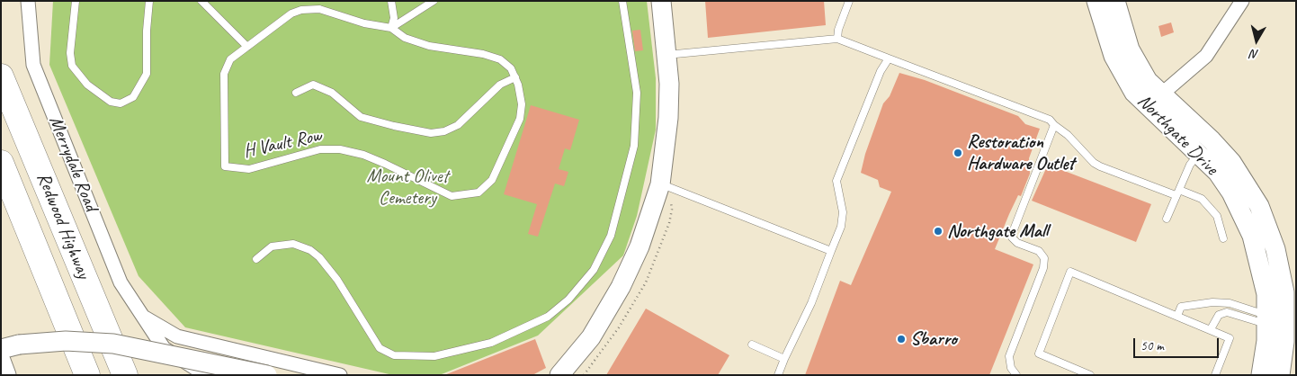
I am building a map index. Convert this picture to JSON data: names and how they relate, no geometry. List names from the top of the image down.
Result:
{
  "streets": {
    "highway": ["Redwood Highway"],
    "street": ["Northgate Drive", "Merrydale Road"],
    "lane": ["H Vault Row"]
  },
  "parks": ["Mount Olivet Cemetery"],
  "places": ["Restoration Hardware Outlet", "Northgate Mall", "Sbarro"],
  "scale_bar": "50 m",
  "north": "bottom"
}
